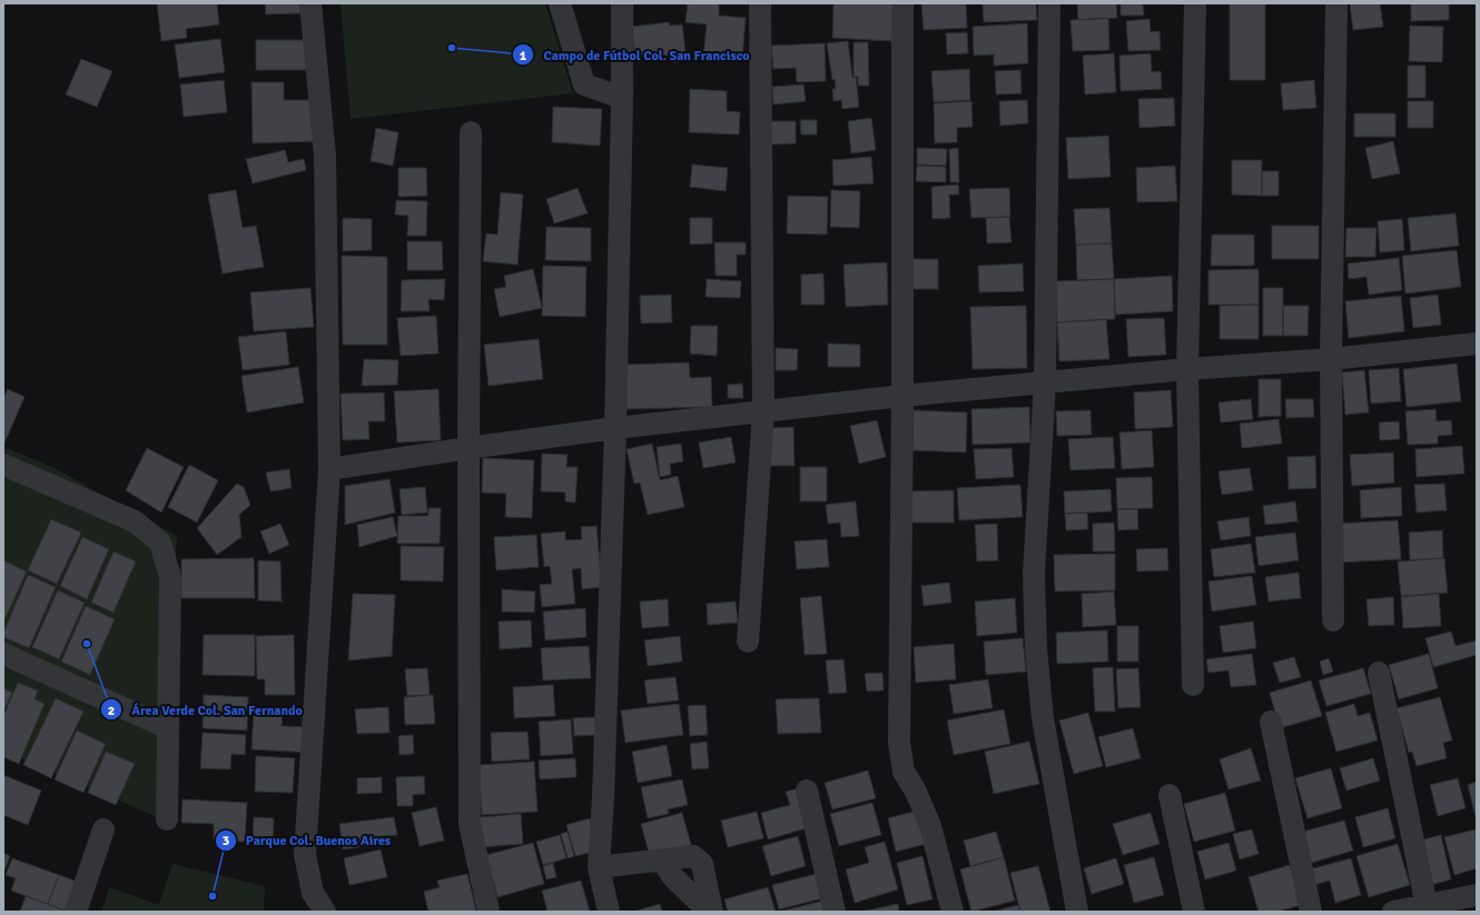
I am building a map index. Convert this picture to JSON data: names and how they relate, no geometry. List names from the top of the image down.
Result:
{
  "places": ["Campo de Fútbol Col. San Francisco", "Área Verde Col. San Fernando", "Parque Col. Buenos Aires"]
}
